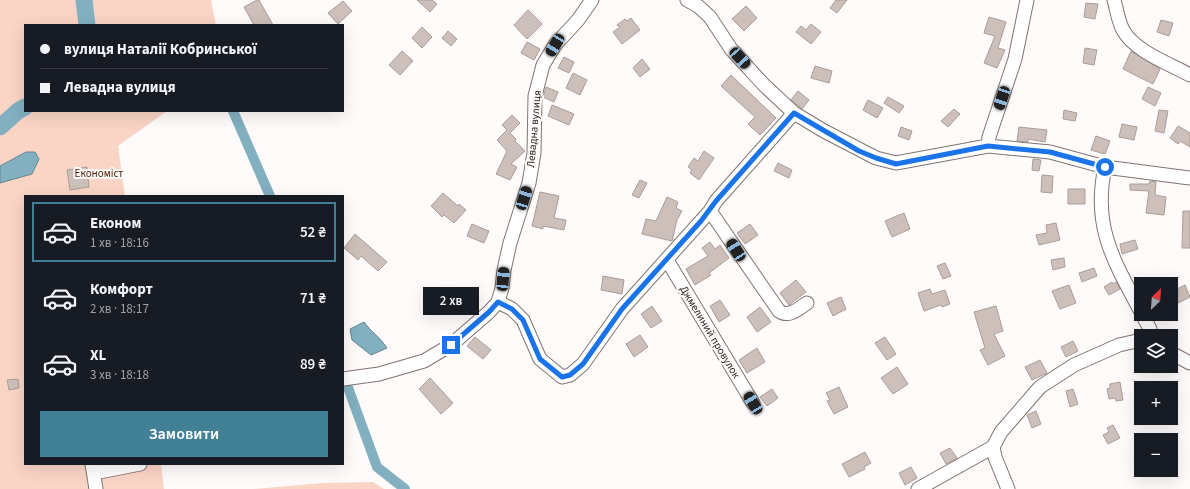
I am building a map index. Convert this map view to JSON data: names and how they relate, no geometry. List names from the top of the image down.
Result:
{
  "streets": {
    "street": ["Левадна вулиця", "Джмелиний провулок"]
  },
  "parks": ["Економіст"],
  "north": "top right",
  "page": {
    "banner": ["вулиця Наталії Кобринської", "Левадна вулиця"],
    "list": [
      {
        "name": "Економ",
        "note": "1 хв · 18:16",
        "value": "52 ₴"
      },
      {
        "name": "Комфорт",
        "note": "2 хв · 18:17",
        "value": "71 ₴"
      },
      {
        "name": "XL",
        "note": "3 хв · 18:18",
        "value": "89 ₴"
      }
    ],
    "map_buttons": ["+", "−"],
    "bubble": "2 хв",
    "buttons": "Замовити"
  }
}
